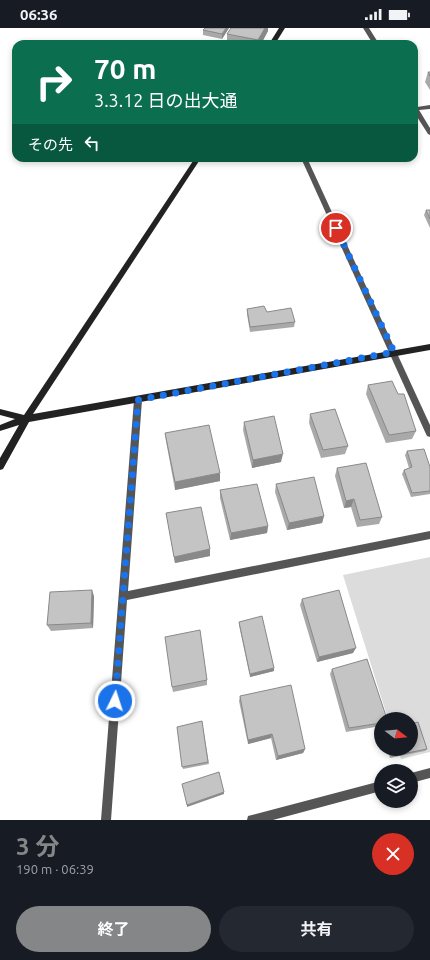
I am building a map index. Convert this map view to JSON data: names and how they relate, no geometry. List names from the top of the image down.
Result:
{
  "north": "right",
  "page": {
    "status": "06:36",
    "turn": ["70 m", "3.3.12 日の出大通"],
    "then": "その先",
    "heading": ["3 分", "190 m · 06:39"],
    "buttons": ["終了", "共有"]
  }
}
